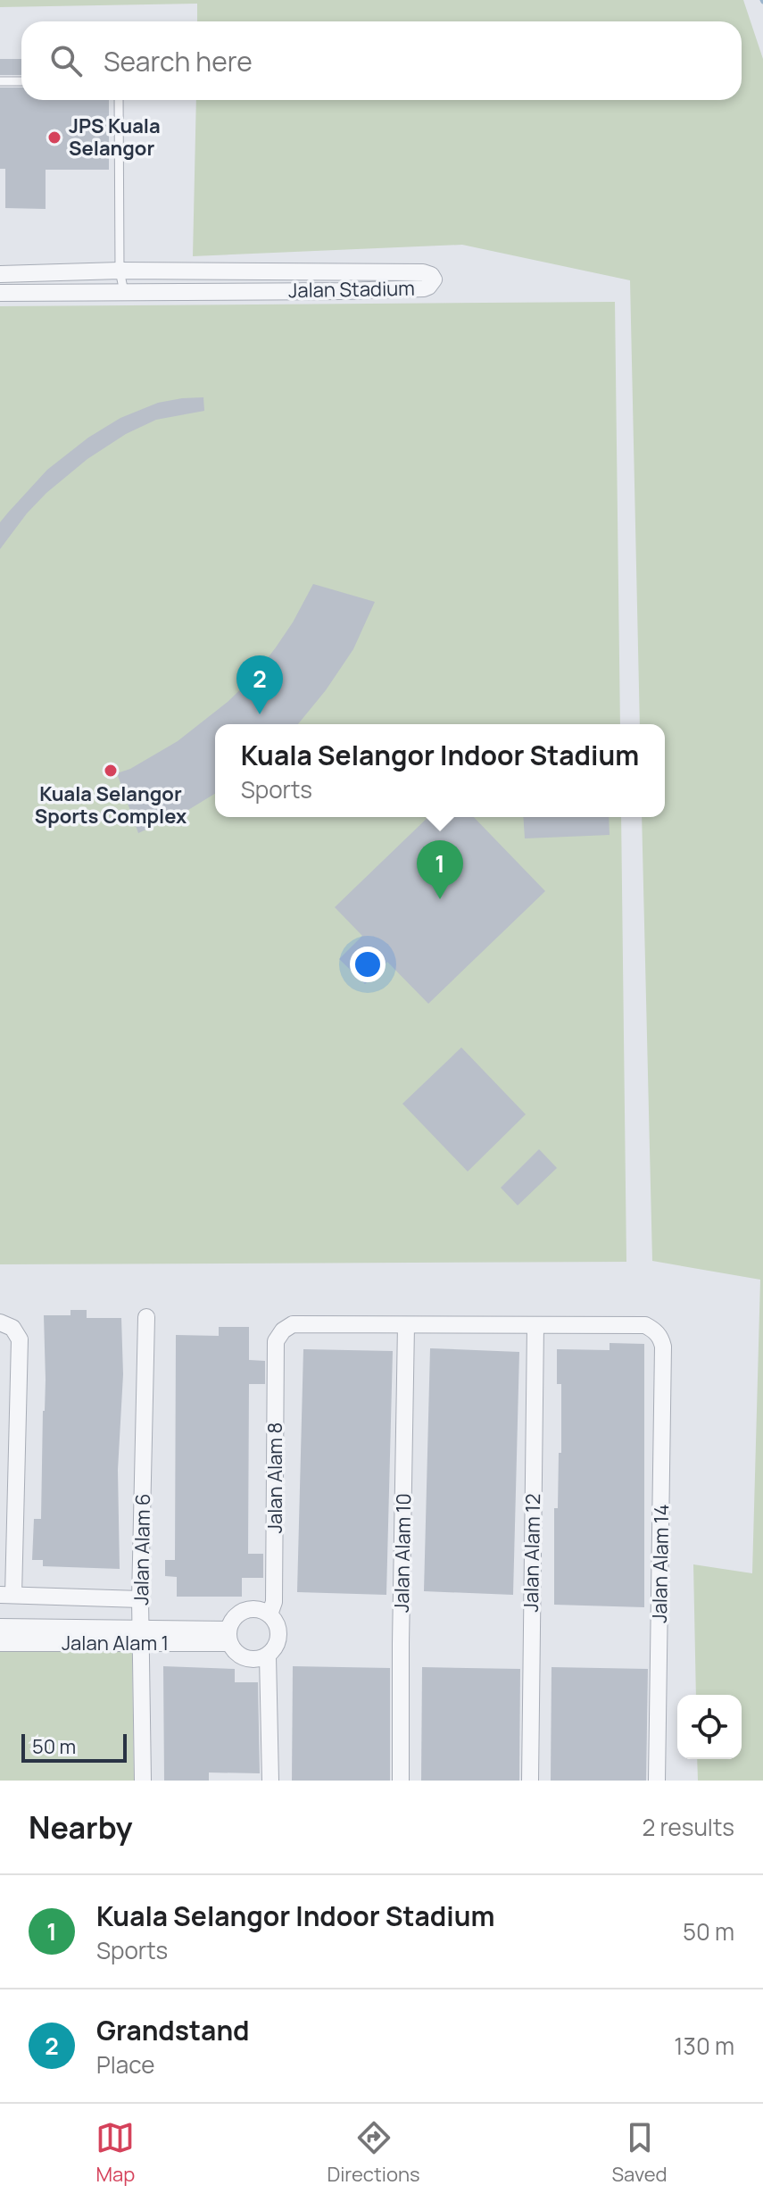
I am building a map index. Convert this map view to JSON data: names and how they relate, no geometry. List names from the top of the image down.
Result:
{
  "streets": {
    "street": [
      "Jalan Stadium",
      "Jalan Alam 8",
      "Jalan Alam 6",
      "Jalan Alam 10",
      "Jalan Alam 12",
      "Jalan Alam 14",
      "Jalan Alam 1"
    ]
  },
  "crossings": [
    ["Jalan Alam 8", "Jalan Alam 10"],
    ["Jalan Alam 8", "Jalan Alam 1"],
    ["Jalan Alam 6", "Jalan Alam 1"],
    ["Jalan Alam 12", "Jalan Alam 14"]
  ],
  "places": ["JPS Kuala Selangor", "Kuala Selangor Sports Complex"],
  "scale_bar": "50 m",
  "page": {
    "search": "Search here",
    "pins": ["2", "1"],
    "popup": ["Kuala Selangor Indoor Stadium", "Sports"],
    "scale": "50 m",
    "heading": ["Nearby", "2 results"],
    "list": [
      {
        "mark": "1",
        "name": "Kuala Selangor Indoor Stadium",
        "note": "Sports",
        "value": "50 m"
      },
      {
        "mark": "2",
        "name": "Grandstand",
        "note": "Place",
        "value": "130 m"
      }
    ],
    "nav": ["Map", "Directions", "Saved"]
  }
}
